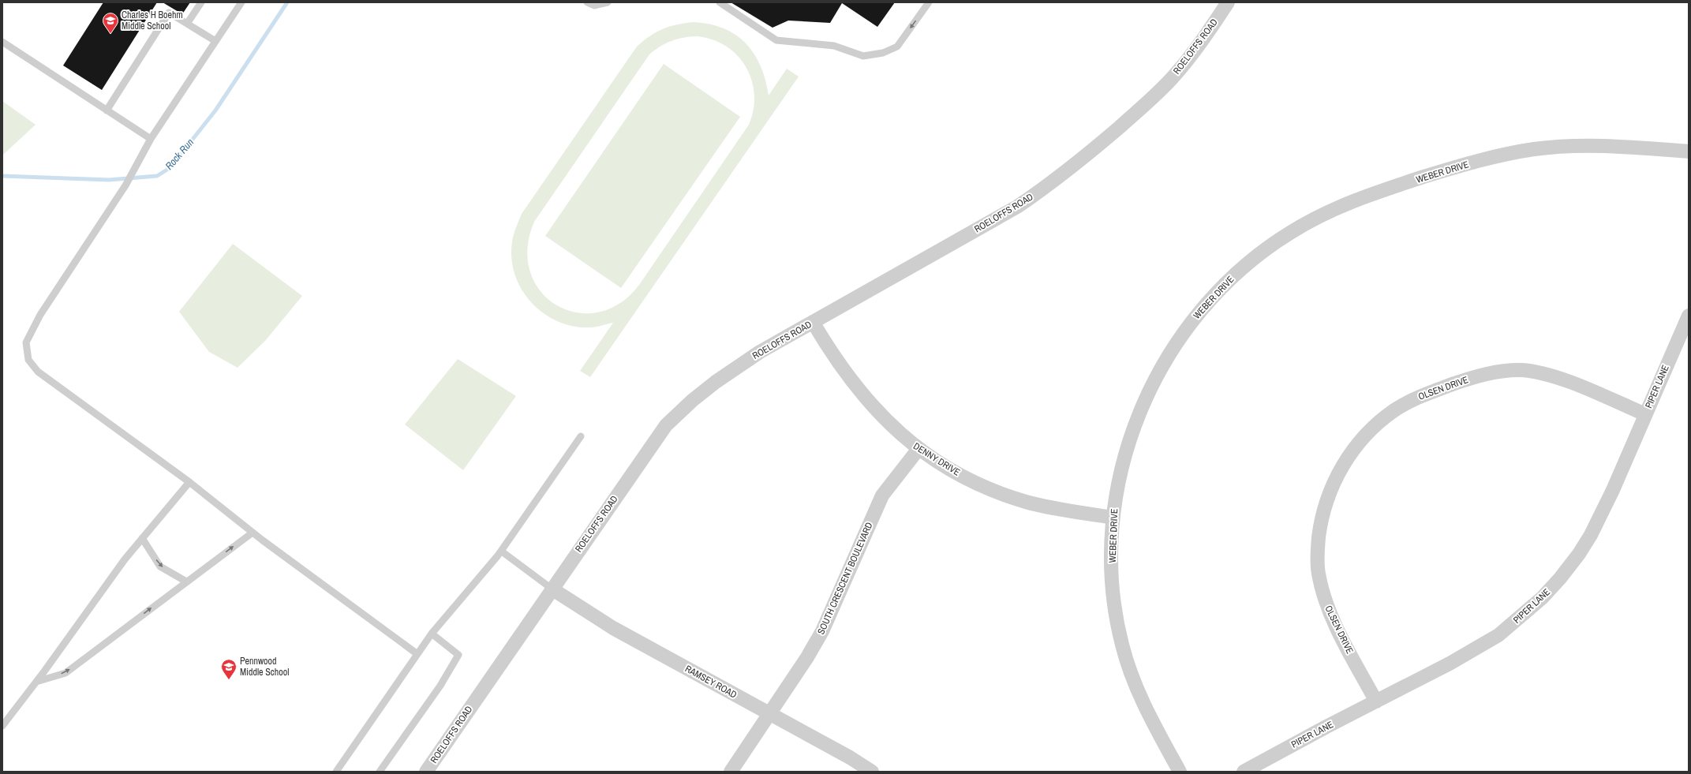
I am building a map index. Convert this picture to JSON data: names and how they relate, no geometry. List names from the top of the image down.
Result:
{
  "streets": {
    "street": [
      "ROELOFFS ROAD",
      "WEBER DRIVE",
      "PIPER LANE",
      "OLSEN DRIVE",
      "DENNY DRIVE",
      "SOUTH CRESCENT BOULEVARD",
      "RAMSEY ROAD"
    ]
  },
  "crossings": [
    ["ROELOFFS ROAD", "DENNY DRIVE"],
    ["ROELOFFS ROAD", "RAMSEY ROAD"],
    ["WEBER DRIVE", "DENNY DRIVE"],
    ["PIPER LANE", "OLSEN DRIVE"],
    ["DENNY DRIVE", "SOUTH CRESCENT BOULEVARD"],
    ["SOUTH CRESCENT BOULEVARD", "RAMSEY ROAD"]
  ],
  "water": ["Rock Run"],
  "places": {
    "school or university": ["Charles H Boehm Middle School", "Pennwood Middle School"]
  }
}
